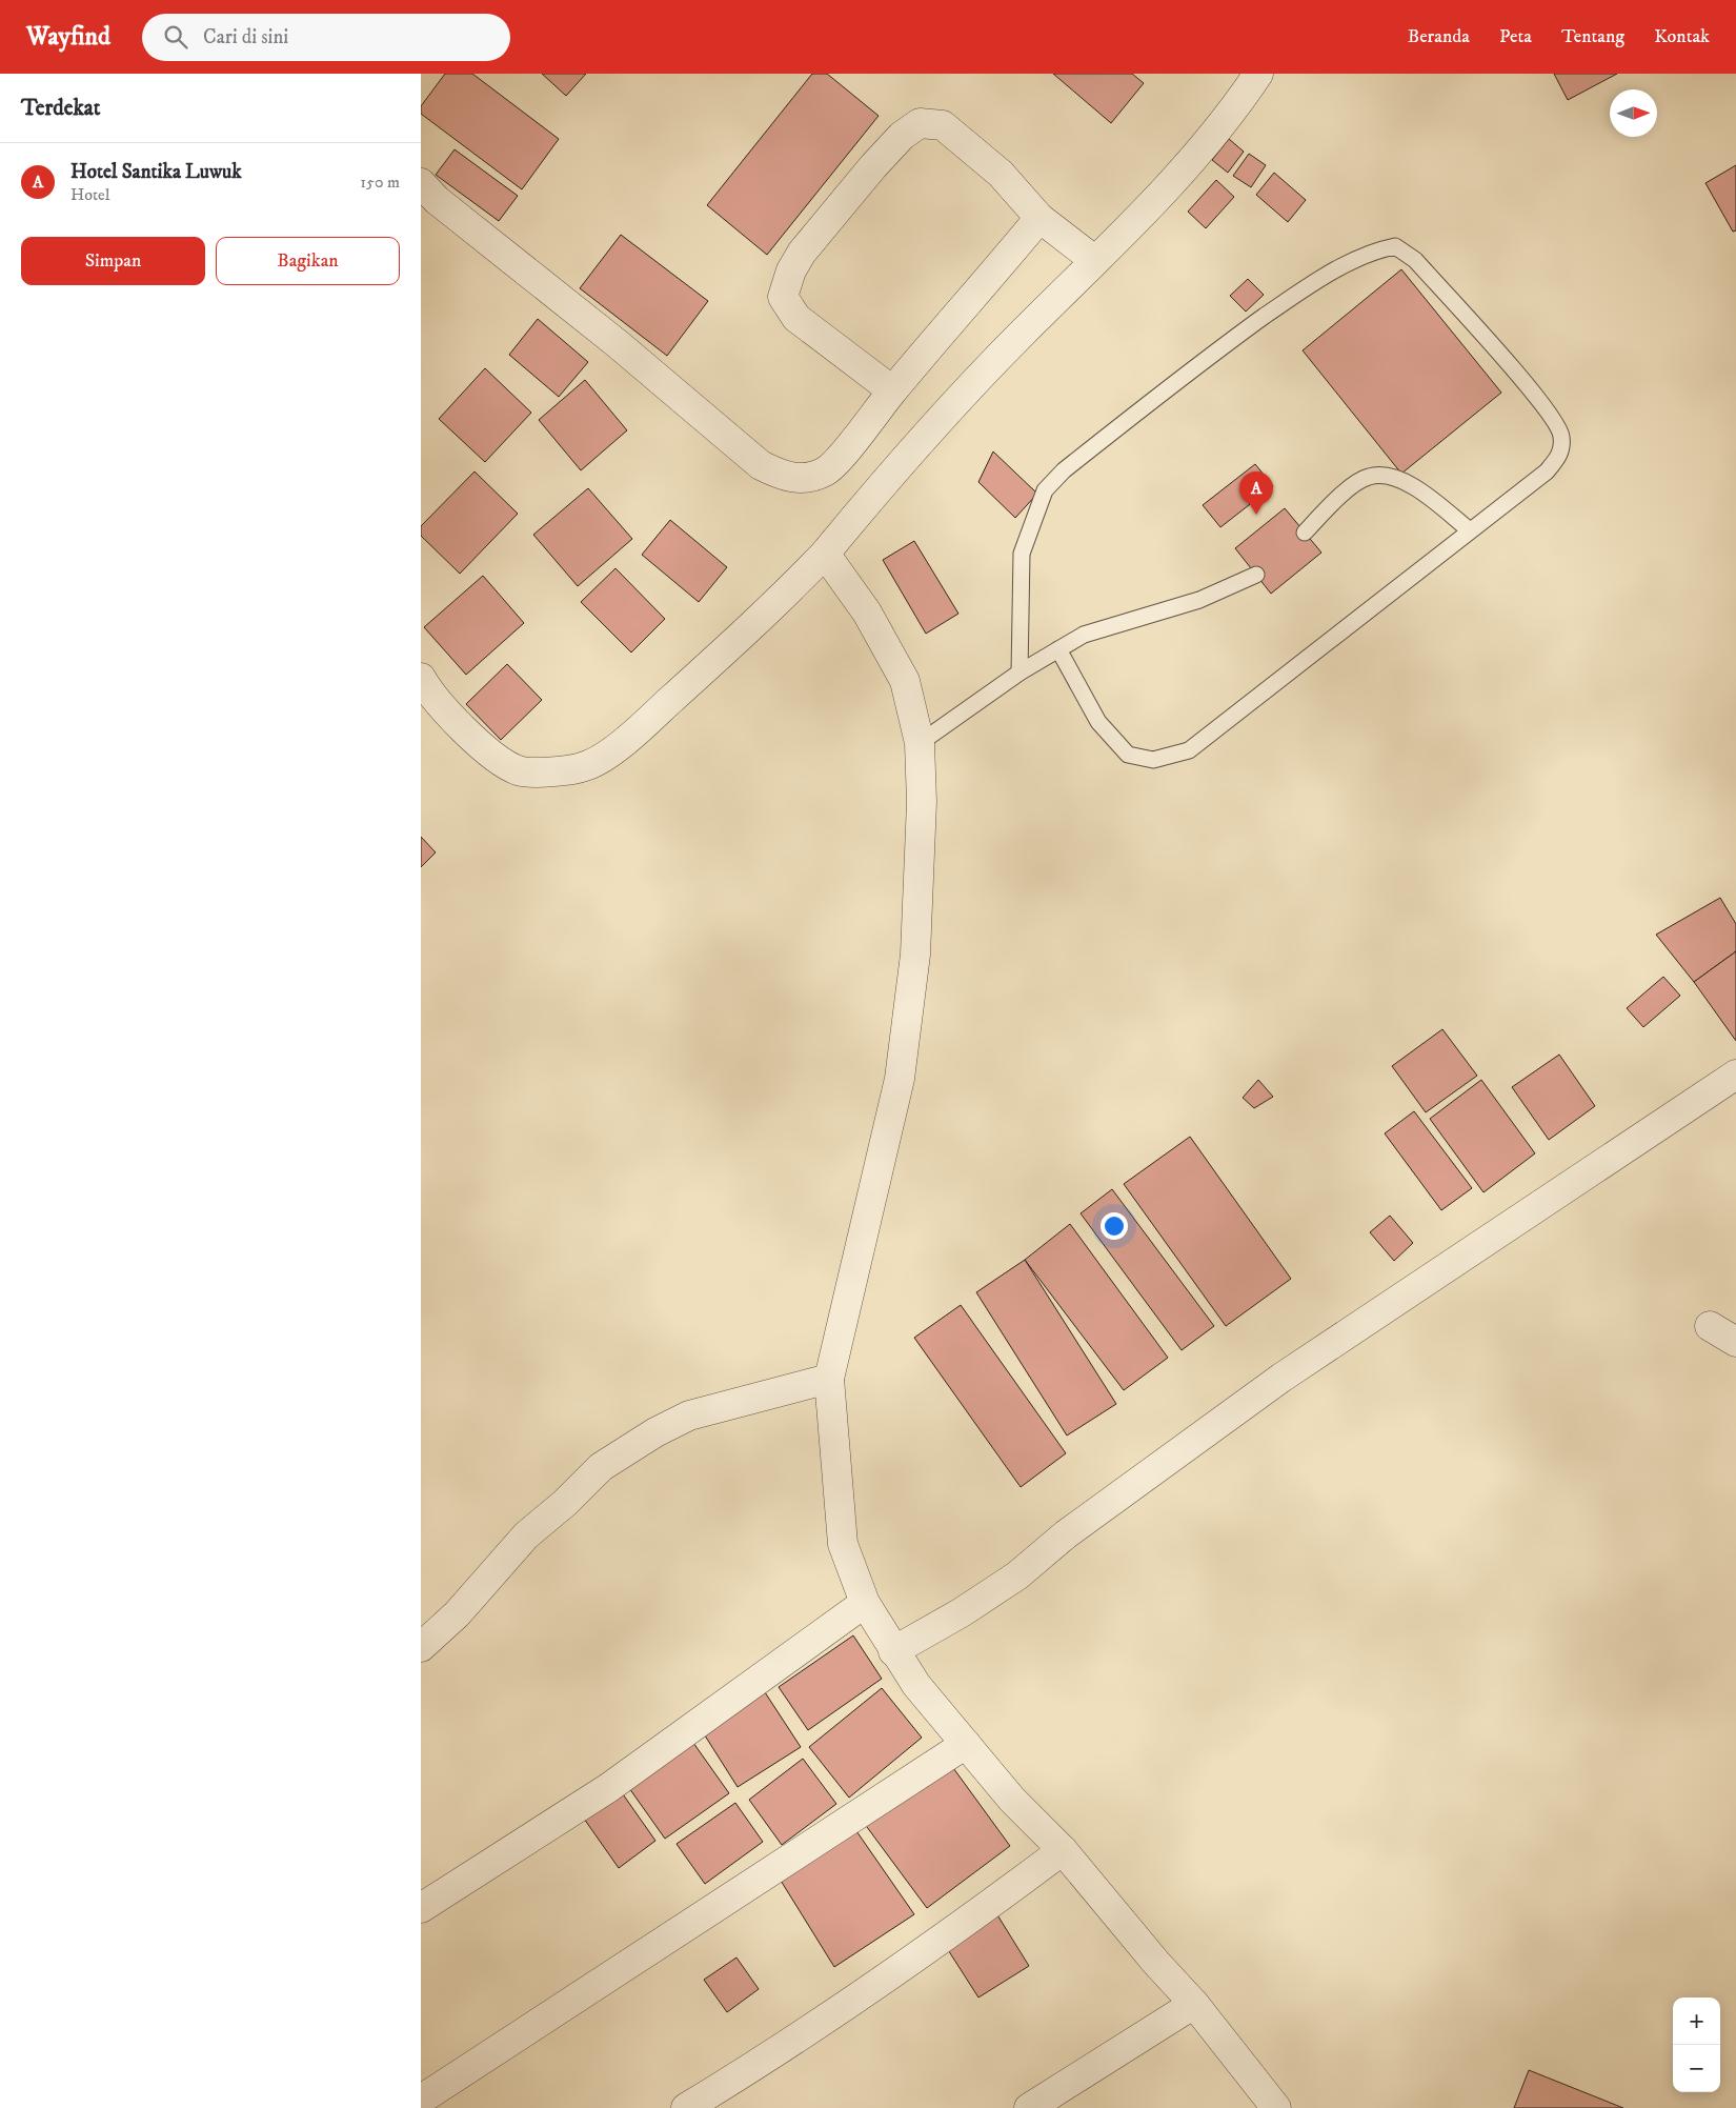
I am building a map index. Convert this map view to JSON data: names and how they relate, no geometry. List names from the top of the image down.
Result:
{
  "north": "right",
  "page": {
    "header": "Wayfind",
    "search": "Cari di sini",
    "nav": [
      "Beranda",
      "Peta",
      "Tentang",
      "Kontak"
    ],
    "heading": "Terdekat",
    "list": [
      {
        "mark": "A",
        "name": "Hotel Santika Luwuk",
        "note": "Hotel",
        "value": "150 m"
      }
    ],
    "buttons": ["Simpan", "Bagikan"],
    "pins": "A",
    "map_buttons": ["+", "−"]
  }
}
